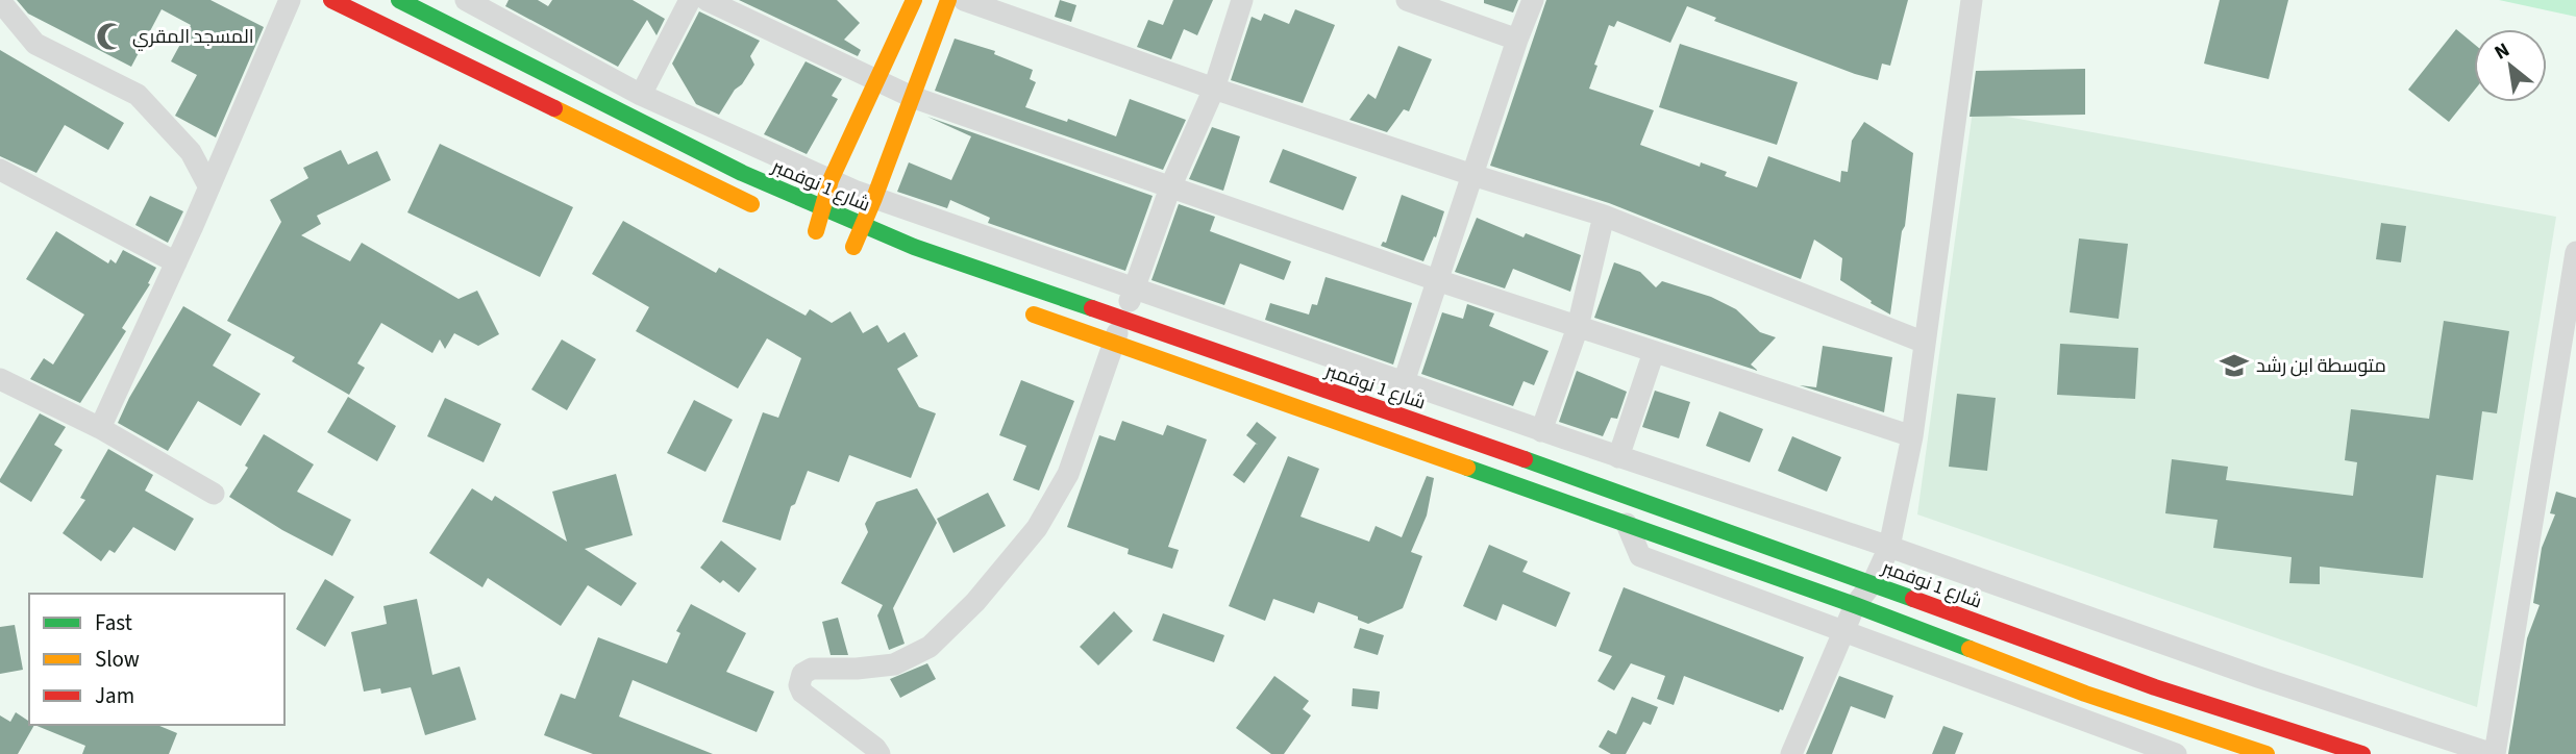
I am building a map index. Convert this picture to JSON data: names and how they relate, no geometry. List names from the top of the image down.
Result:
{
  "streets": {
    "main road": ["شارع 1 نوفمبر"]
  },
  "places": {
    "mosque": ["المسجد المقري"],
    "school or university": ["متوسطة ابن رشد"]
  },
  "legend": ["Fast", "Slow", "Jam"],
  "north": "top left"
}
